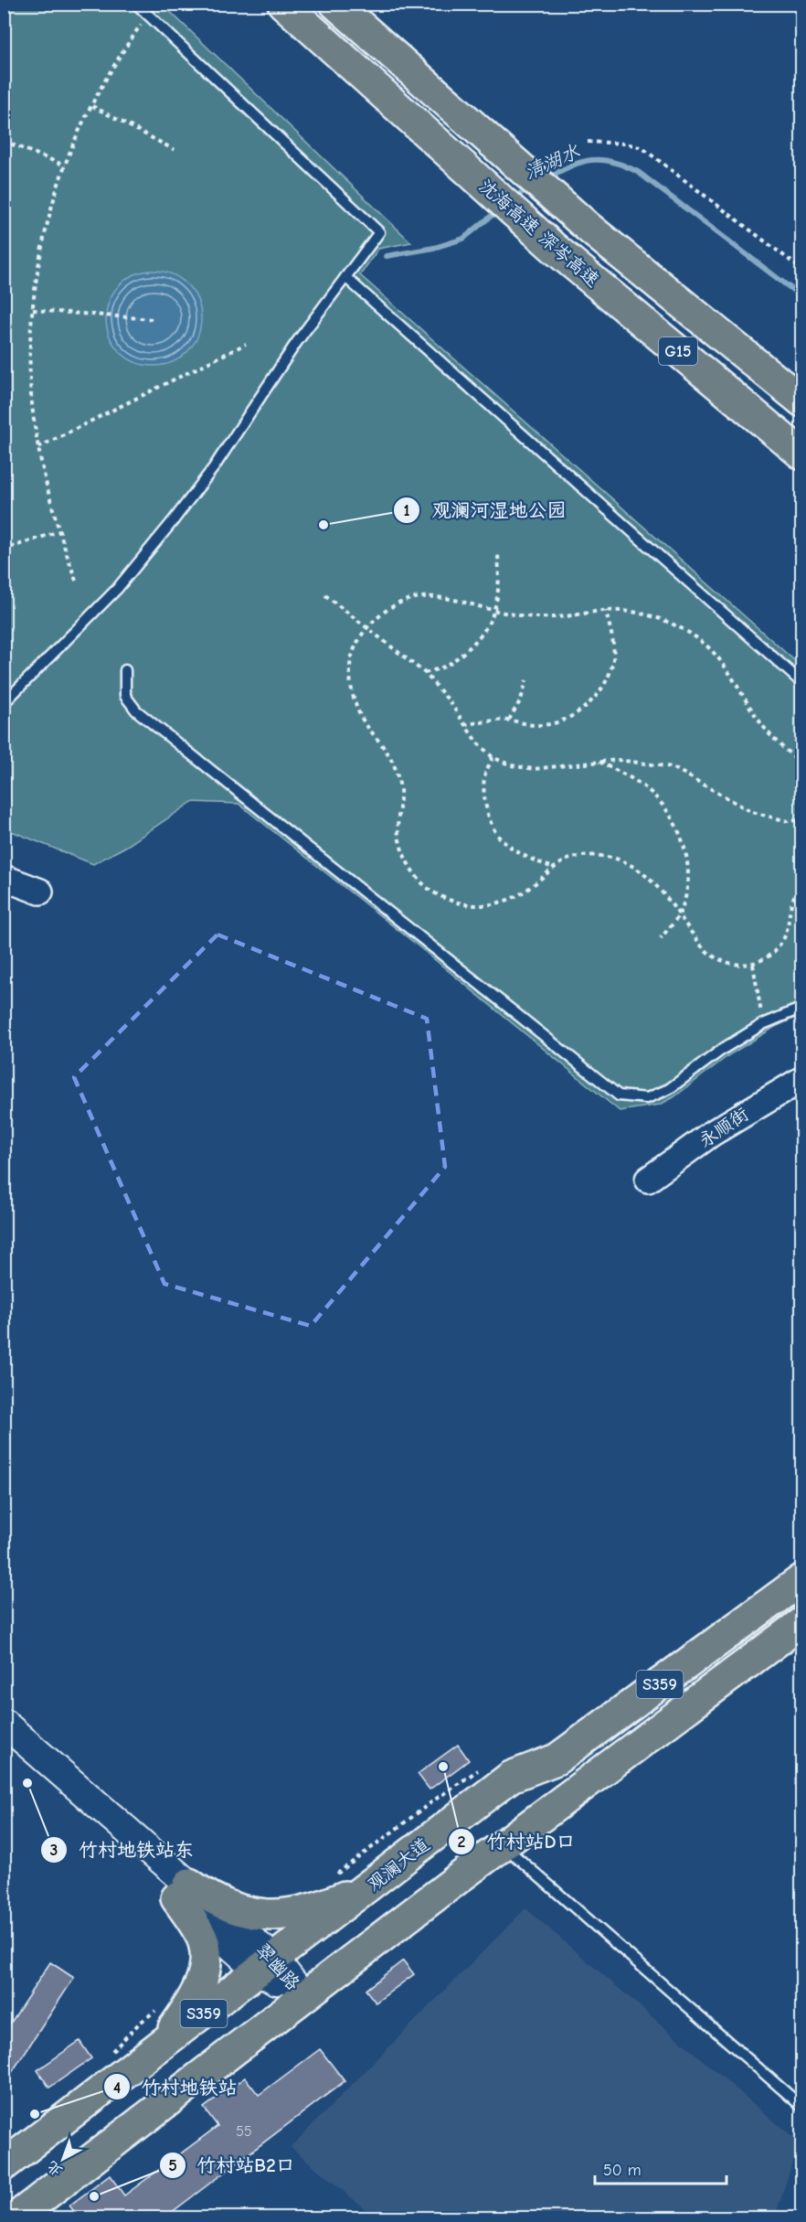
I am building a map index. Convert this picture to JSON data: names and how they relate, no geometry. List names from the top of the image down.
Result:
{
  "streets": {
    "main road": [
      "沈海高速 深岑高速",
      "G15",
      "S359",
      "观澜大道",
      "翠幽路"
    ],
    "street": ["永顺街"]
  },
  "crossings": [
    ["S359", "翠幽路"],
    ["观澜大道", "翠幽路"]
  ],
  "water": ["清湖水"],
  "places": [
    "观澜河湿地公园",
    "竹村站D口",
    "竹村地铁站东",
    "竹村地铁站",
    "竹村站B2口"
  ],
  "house_numbers": ["55"],
  "scale_bar": "50 m",
  "north": "bottom left"
}
